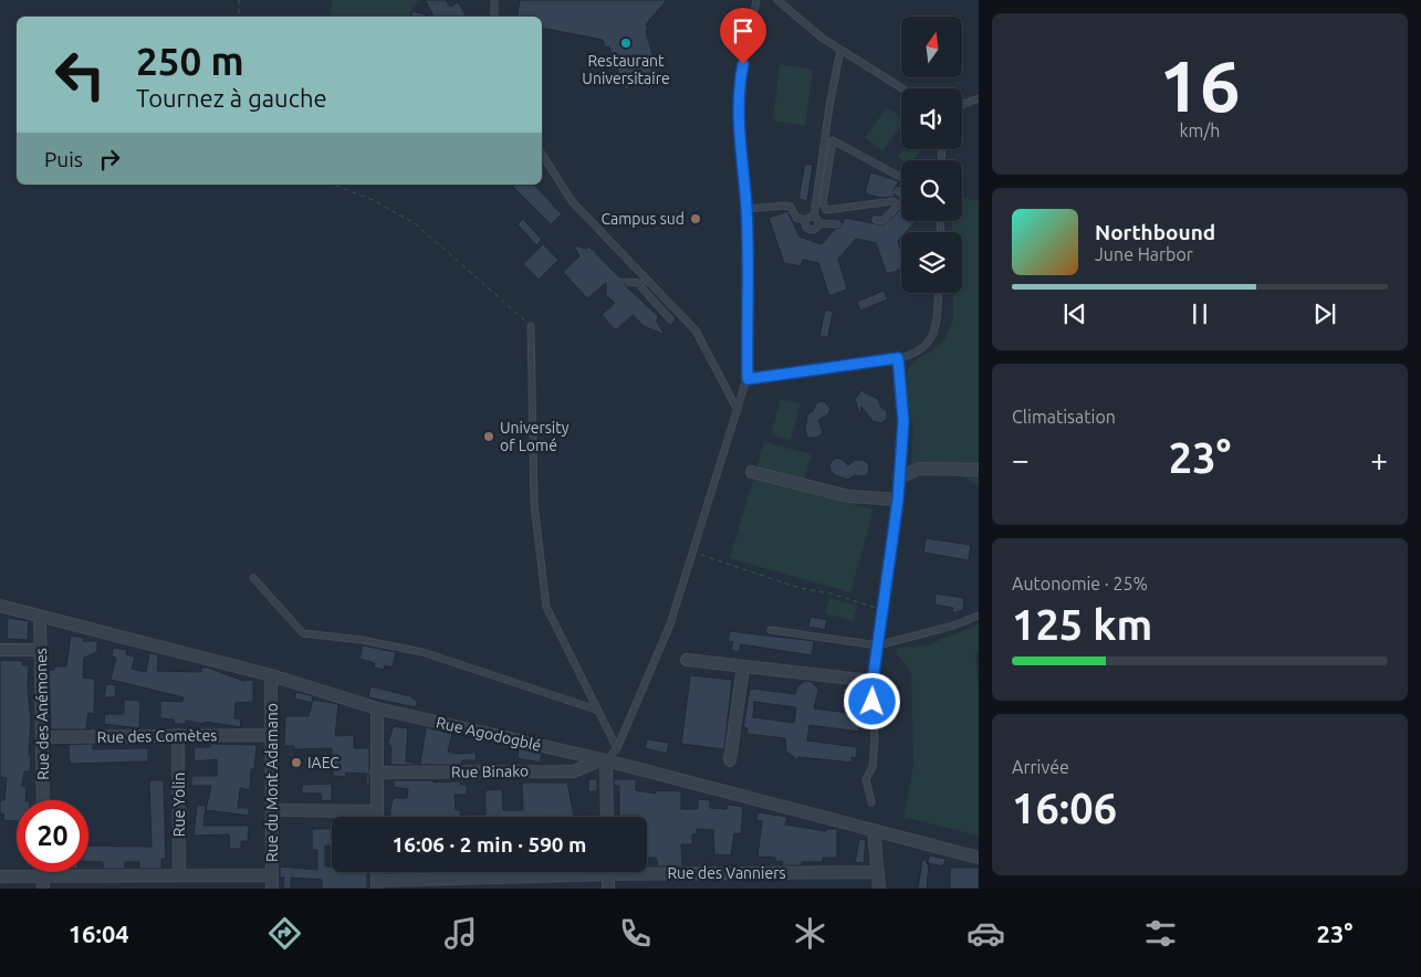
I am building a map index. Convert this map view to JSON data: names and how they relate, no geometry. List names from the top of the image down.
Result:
{
  "streets": {
    "street": [
      "Rue des Anémones",
      "Rue Agodogblé",
      "Rue des Comètes",
      "Rue Binako",
      "Rue du Mont Adamano",
      "Rue Yolin",
      "Rue des Vanniers"
    ]
  },
  "crossings": [
    ["Rue des Anémones", "Rue Agodogblé"],
    ["Rue des Anémones", "Rue des Comètes"],
    ["Rue Agodogblé", "Rue Binako"],
    ["Rue Agodogblé", "Rue du Mont Adamano"],
    ["Rue des Comètes", "Rue du Mont Adamano"],
    ["Rue des Comètes", "Rue Yolin"]
  ],
  "places": [
    "Restaurant Universitaire",
    "Campus sud",
    "University of Lomé",
    "IAEC"
  ],
  "north": "top",
  "page": {
    "tile": [
      ["16", "km/h"],
      "Climatisation",
      ["Autonomie · 25%", "125 km"],
      ["Arrivée", "16:06"]
    ],
    "turn": ["250 m", "Tournez à gauche"],
    "then": "Puis",
    "song": ["Northbound", "June Harbor"],
    "heat": ["−", "23°", "+"],
    "limit": "20",
    "trip": "16:06 · 2 min · 590 m",
    "tabs": ["16:04", "23°"]
  }
}
